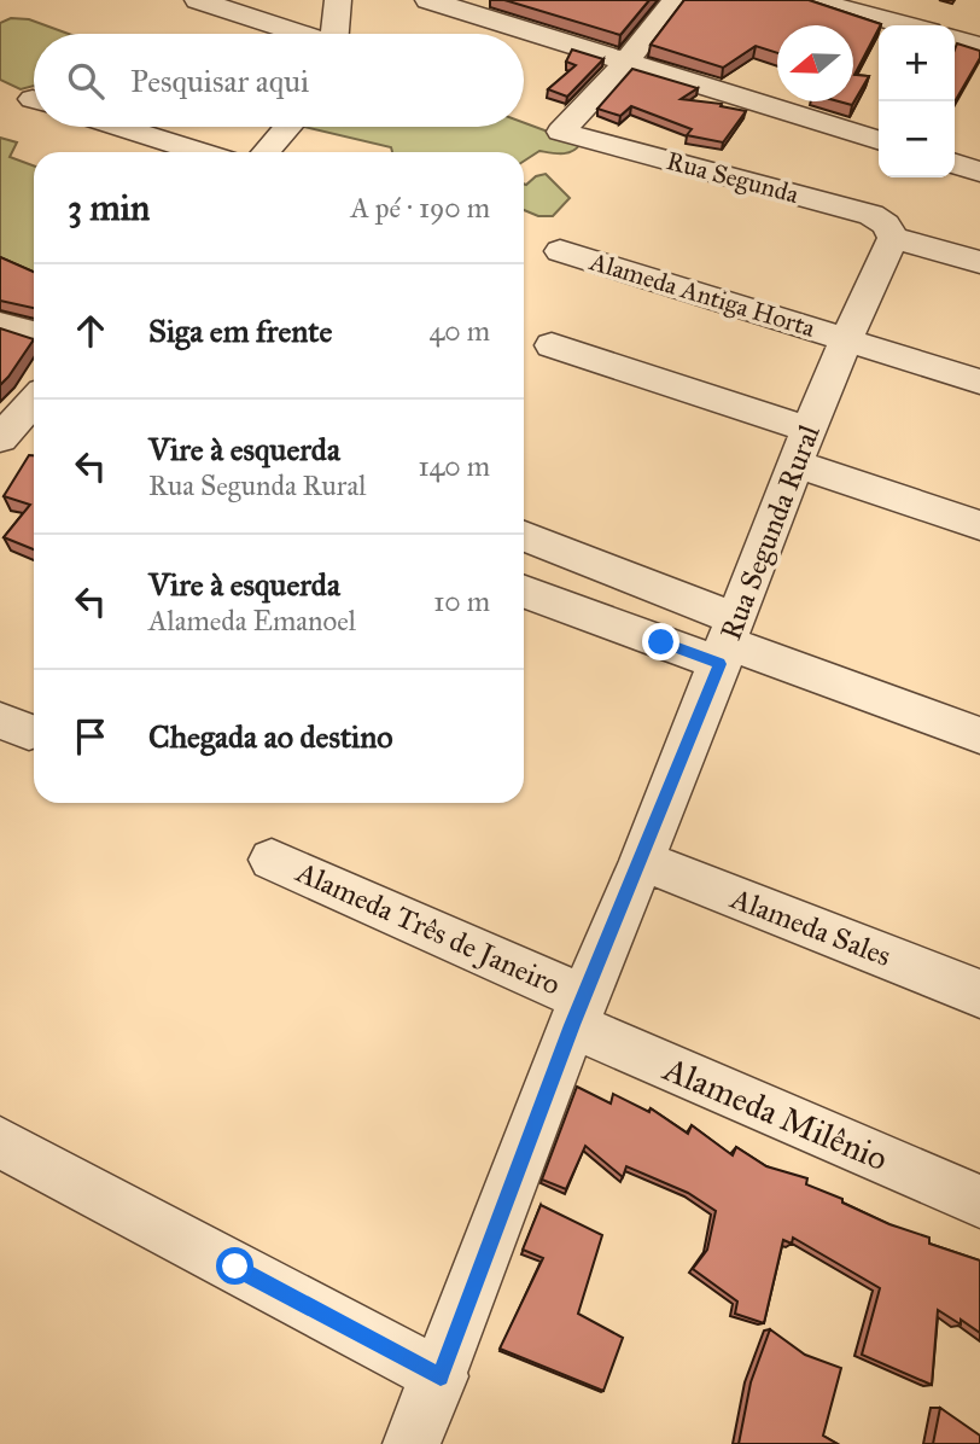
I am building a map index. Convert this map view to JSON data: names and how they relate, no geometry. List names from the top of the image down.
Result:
{
  "streets": {
    "street": [
      "Rua Segunda",
      "Alameda Antiga Horta",
      "Rua Segunda Rural",
      "Alameda Sales",
      "Alameda Três de Janeiro",
      "Alameda Milênio"
    ]
  },
  "crossings": [
    ["Rua Segunda", "Rua Segunda Rural"],
    ["Alameda Antiga Horta", "Rua Segunda Rural"],
    ["Rua Segunda Rural", "Alameda Sales"],
    ["Rua Segunda Rural", "Alameda Três de Janeiro"],
    ["Rua Segunda Rural", "Alameda Milênio"],
    ["Alameda Três de Janeiro", "Alameda Milênio"]
  ],
  "north": "left",
  "page": {
    "map_buttons": ["+", "−"],
    "search": "Pesquisar aqui",
    "heading": ["3 min", "A pé · 190 m"],
    "list": [
      ["Siga em frente", "40 m"],
      ["Vire à esquerda", "Rua Segunda Rural", "140 m"],
      ["Vire à esquerda", "Alameda Emanoel", "10 m"],
      "Chegada ao destino"
    ]
  }
}
